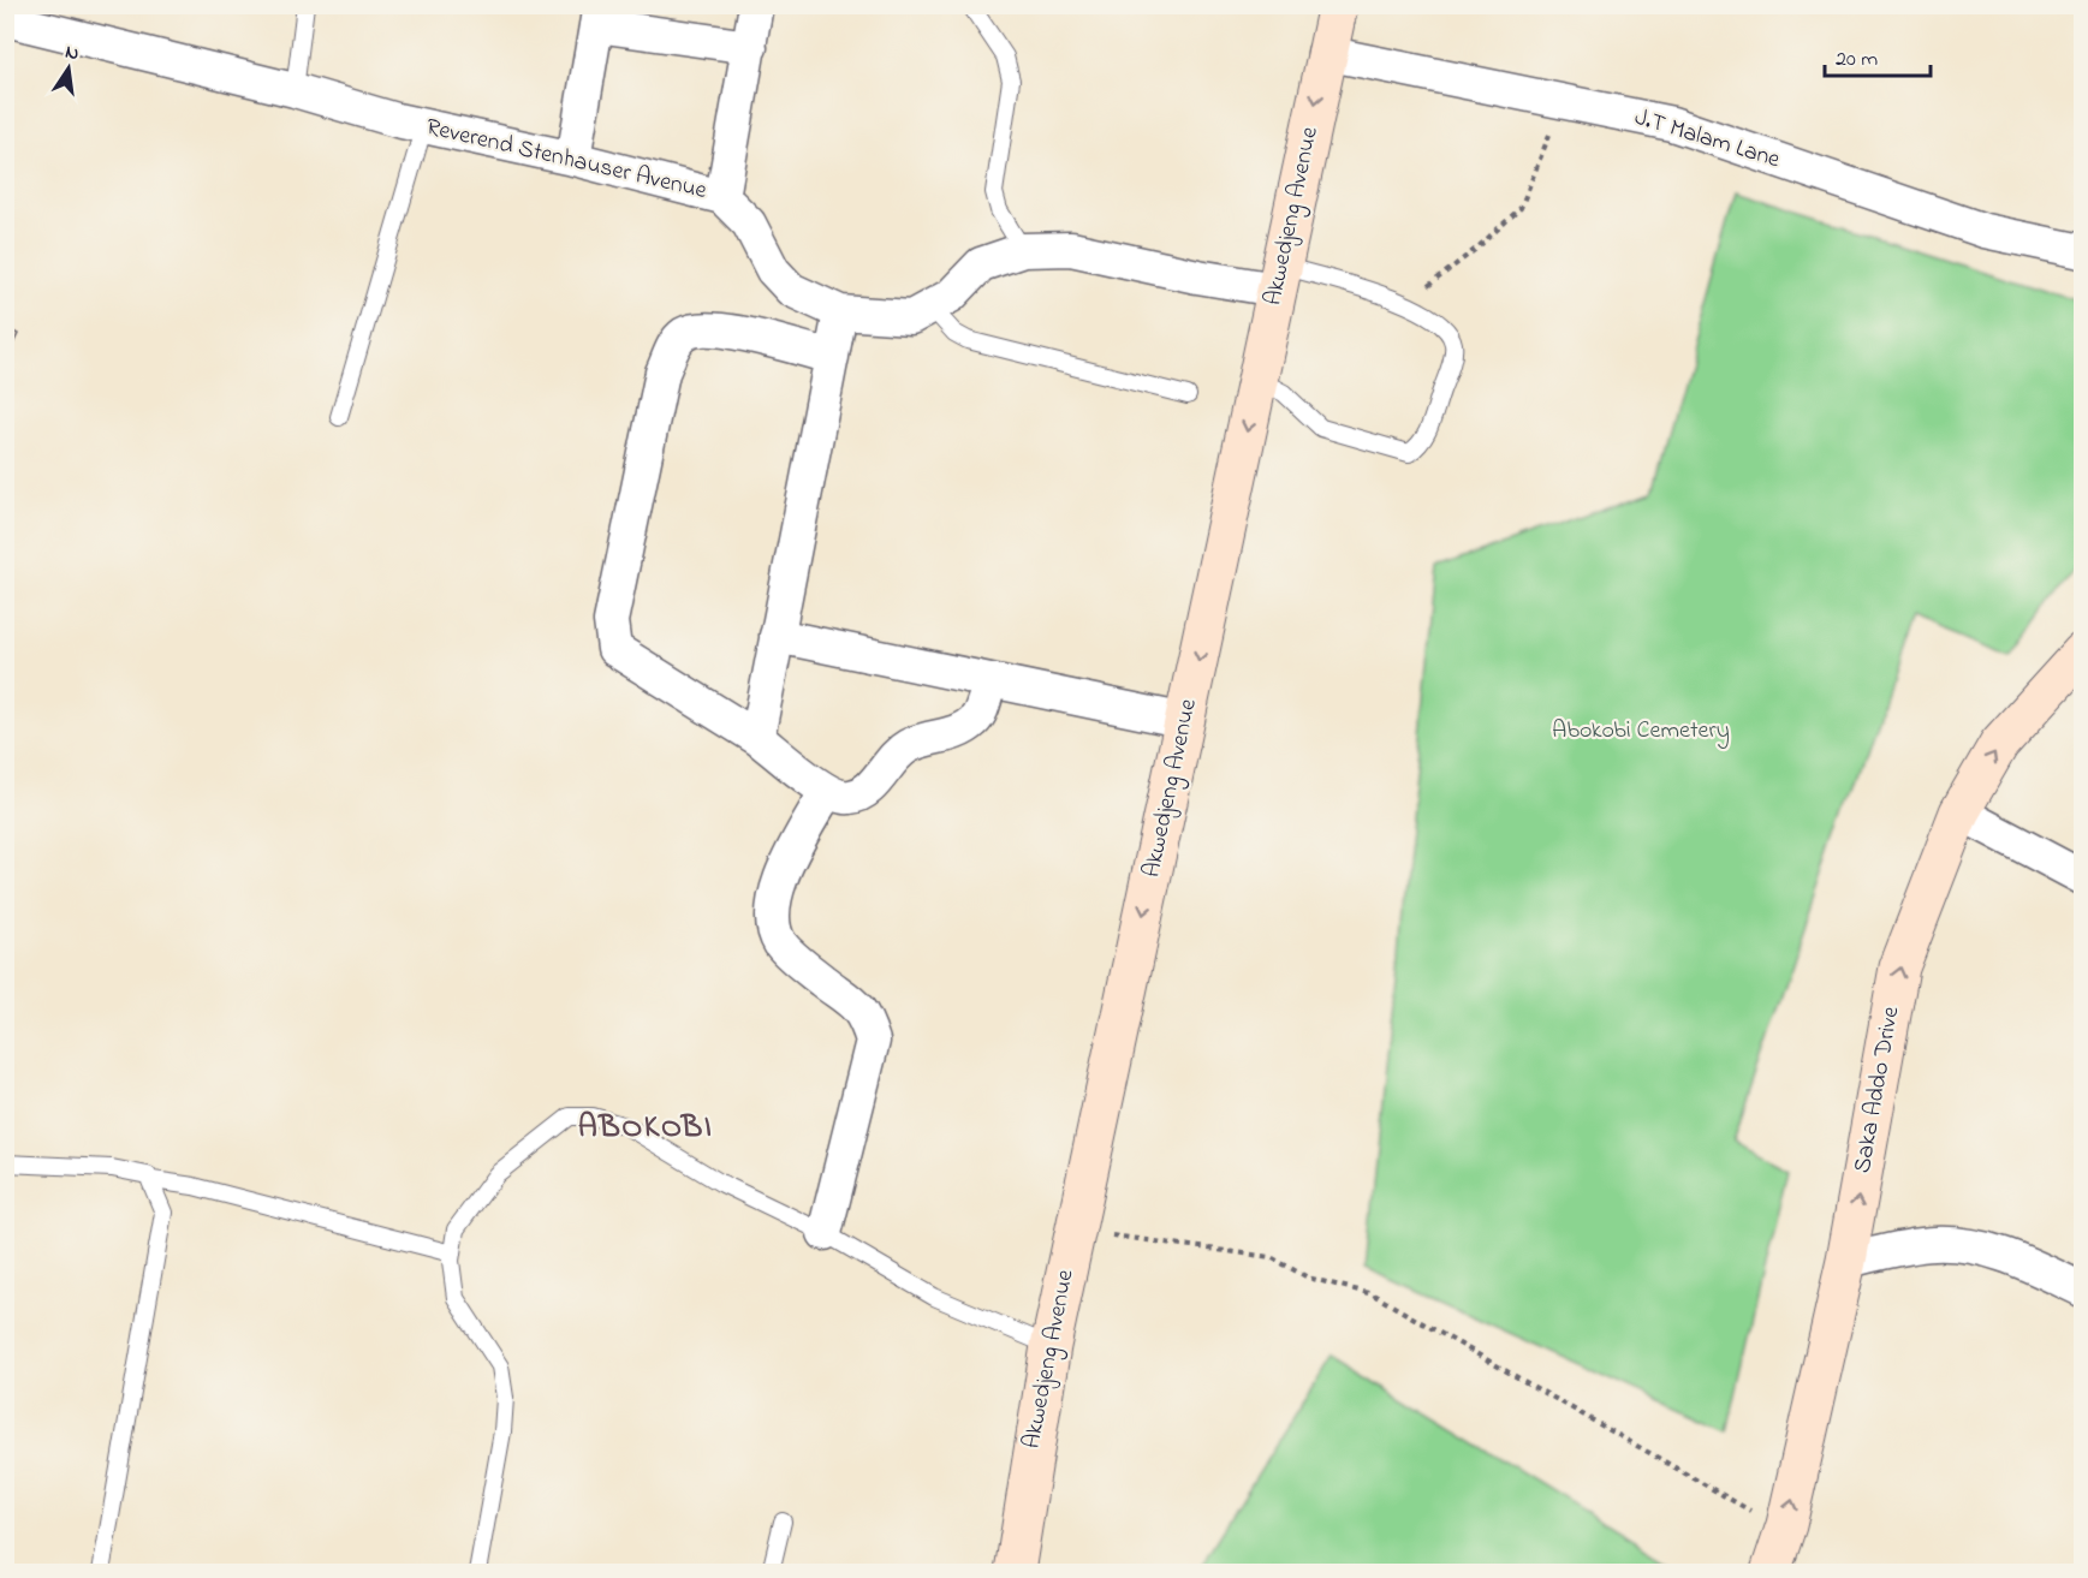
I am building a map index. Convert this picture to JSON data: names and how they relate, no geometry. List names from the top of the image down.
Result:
{
  "streets": {
    "street": [
      "J.T Malam Lane",
      "Reverend Stenhauser Avenue",
      "Akwedjeng Avenue",
      "Saka Addo Drive"
    ]
  },
  "crossings": [
    ["J.T Malam Lane", "Akwedjeng Avenue"],
    ["Reverend Stenhauser Avenue", "Akwedjeng Avenue"]
  ],
  "one_way": ["Akwedjeng Avenue", "Saka Addo Drive"],
  "districts": ["ABOKOBI"],
  "parks": ["Abokobi Cemetery"],
  "scale_bar": "20 m",
  "north": "top"
}
